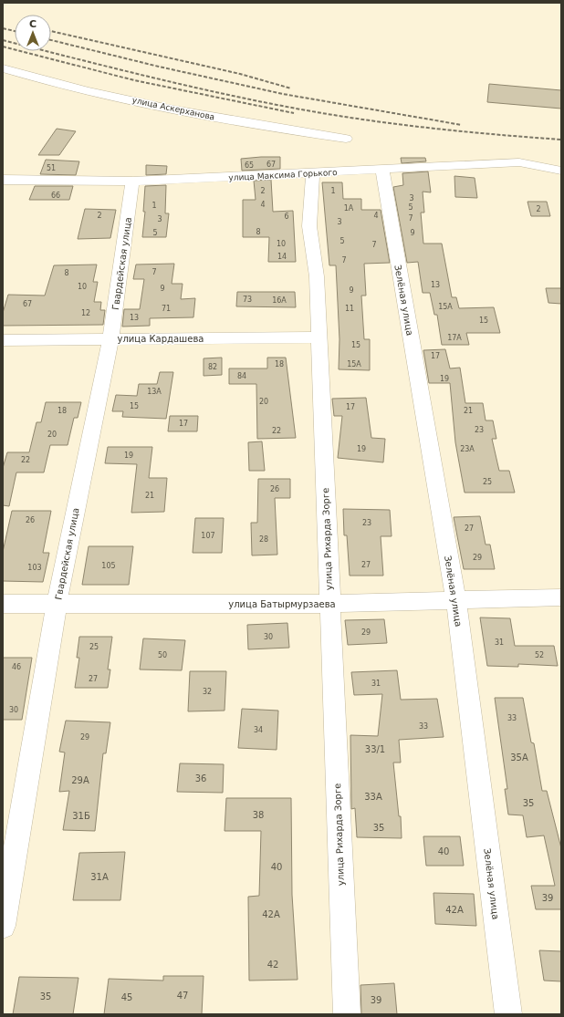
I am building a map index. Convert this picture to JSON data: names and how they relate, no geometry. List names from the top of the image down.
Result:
{
  "streets": {
    "street": [
      "улица Аскерханова",
      "улица Максима Горького",
      "Гвардейская улица",
      "Зелёная улица",
      "улица Кардашева",
      "улица Рихарда Зорге",
      "улица Батырмурзаева"
    ]
  },
  "crossings": [
    ["улица Максима Горького", "Гвардейская улица"],
    ["улица Максима Горького", "Зелёная улица"],
    ["улица Максима Горького", "улица Рихарда Зорге"],
    ["Гвардейская улица", "улица Кардашева"],
    ["Гвардейская улица", "улица Батырмурзаева"],
    ["Зелёная улица", "улица Батырмурзаева"],
    ["улица Кардашева", "улица Рихарда Зорге"],
    ["улица Рихарда Зорге", "улица Батырмурзаева"]
  ],
  "house_numbers": [
    "67",
    "65",
    "51",
    "2",
    "1",
    "66",
    "3",
    "4",
    "1",
    "5",
    "1А",
    "2",
    "2",
    "4",
    "6",
    "7",
    "3",
    "3",
    "8",
    "5",
    "9",
    "5",
    "10",
    "7",
    "14",
    "7",
    "7",
    "8",
    "13",
    "10",
    "9",
    "9",
    "73",
    "16А",
    "67",
    "15А",
    "71",
    "11",
    "12",
    "13",
    "15",
    "17А",
    "15",
    "17",
    "18",
    "15А",
    "82",
    "84",
    "19",
    "13А",
    "20",
    "15",
    "17",
    "18",
    "21",
    "17",
    "23",
    "22",
    "20",
    "19",
    "23А",
    "19",
    "22",
    "25",
    "26",
    "21",
    "26",
    "23",
    "27",
    "107",
    "28",
    "29",
    "27",
    "105",
    "103",
    "29",
    "30",
    "31",
    "25",
    "50",
    "52",
    "46",
    "27",
    "31",
    "32",
    "30",
    "33",
    "33",
    "34",
    "29",
    "33/1",
    "35А",
    "36",
    "29А",
    "33А",
    "35",
    "38",
    "31Б",
    "35",
    "40",
    "40",
    "31А",
    "39",
    "42А",
    "42А",
    "42",
    "47",
    "35",
    "45",
    "39"
  ],
  "north": "top"
}
